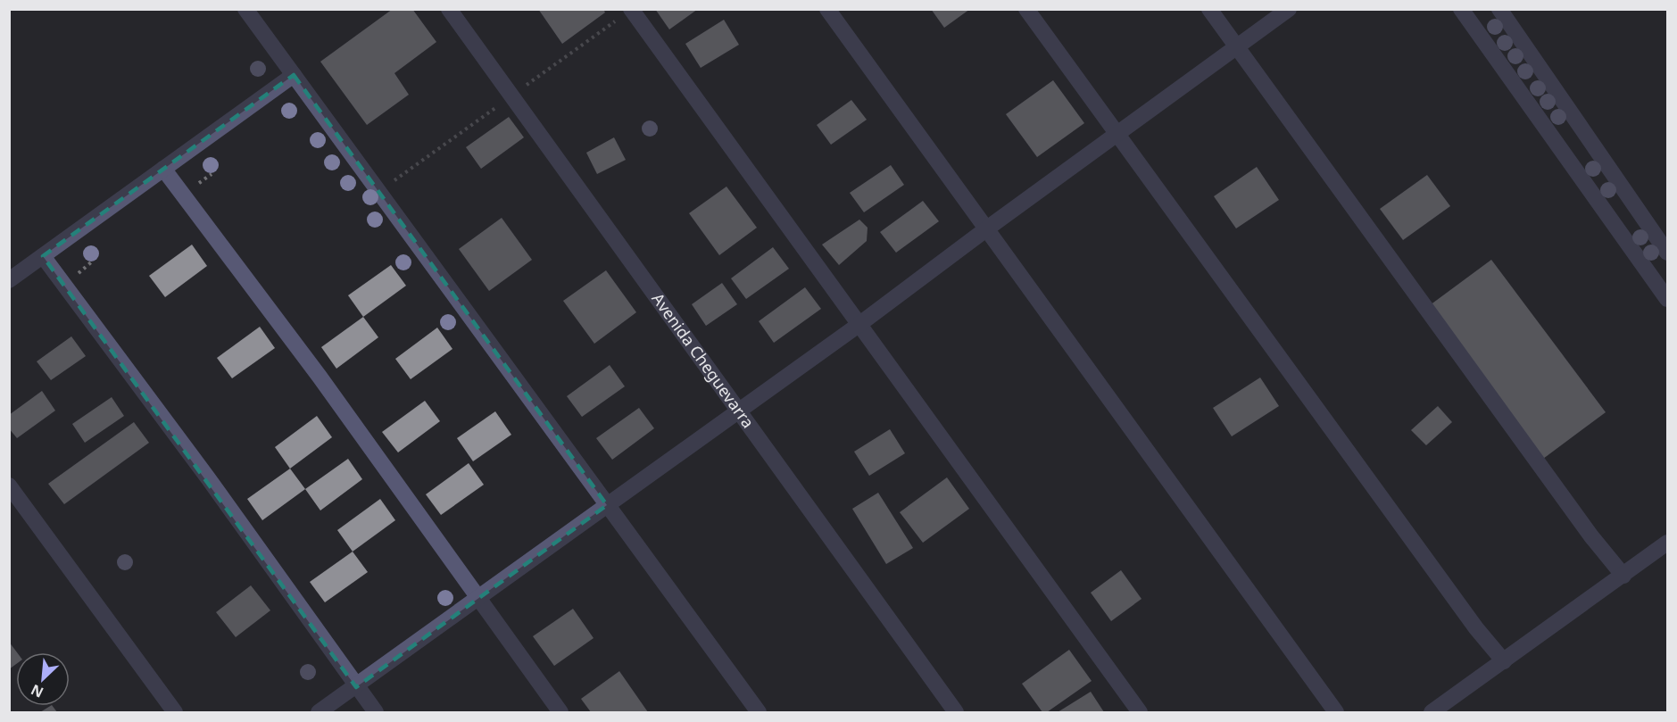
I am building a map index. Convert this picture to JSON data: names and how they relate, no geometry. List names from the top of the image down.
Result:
{
  "streets": {
    "street": ["Avenida Cheguevarra"]
  },
  "north": "bottom left"
}
